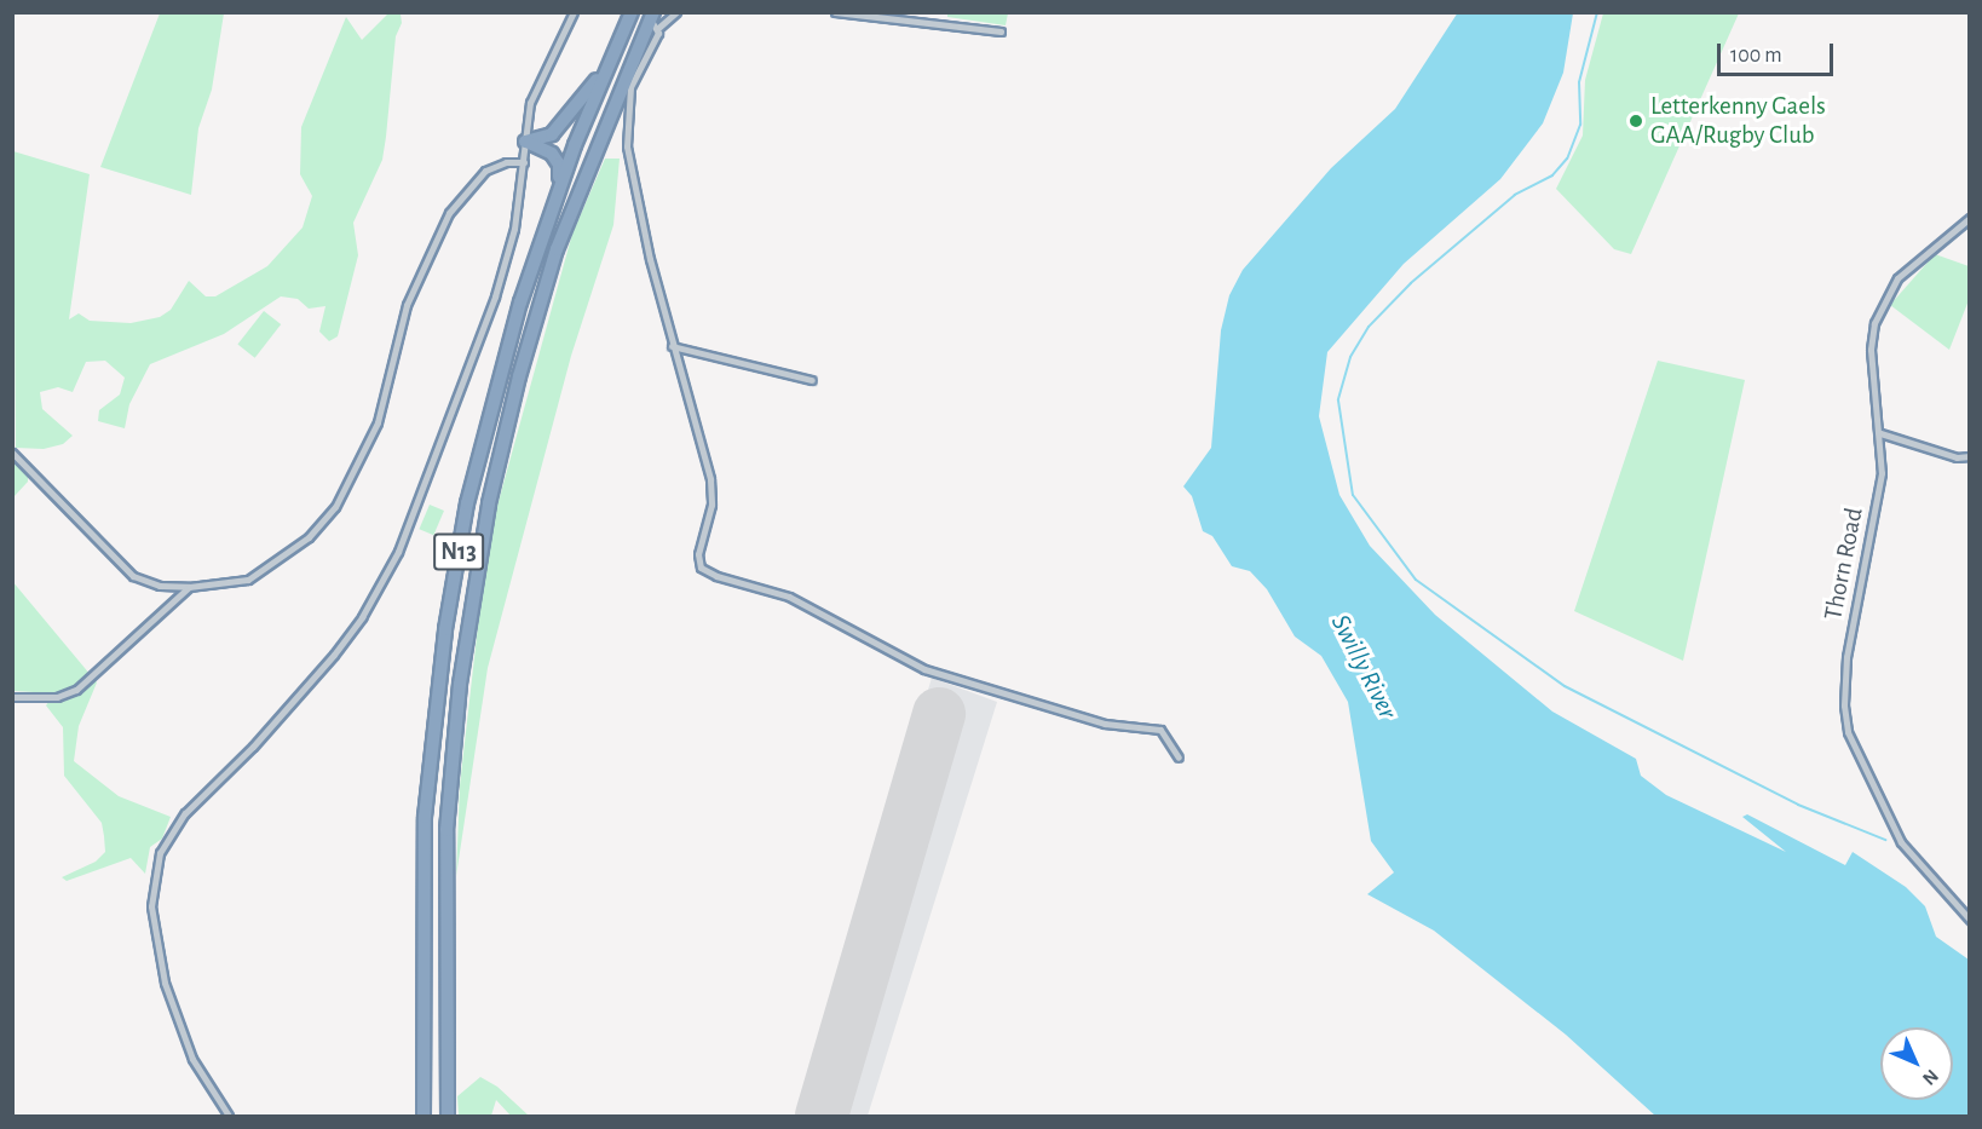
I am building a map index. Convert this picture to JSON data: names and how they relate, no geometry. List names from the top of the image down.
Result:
{
  "streets": {
    "highway": ["N13"],
    "street": ["Thorn Road"]
  },
  "water": ["Swilly River"],
  "places": ["Letterkenny Gaels GAA/Rugby Club"],
  "scale_bar": "100 m",
  "north": "bottom right"
}
